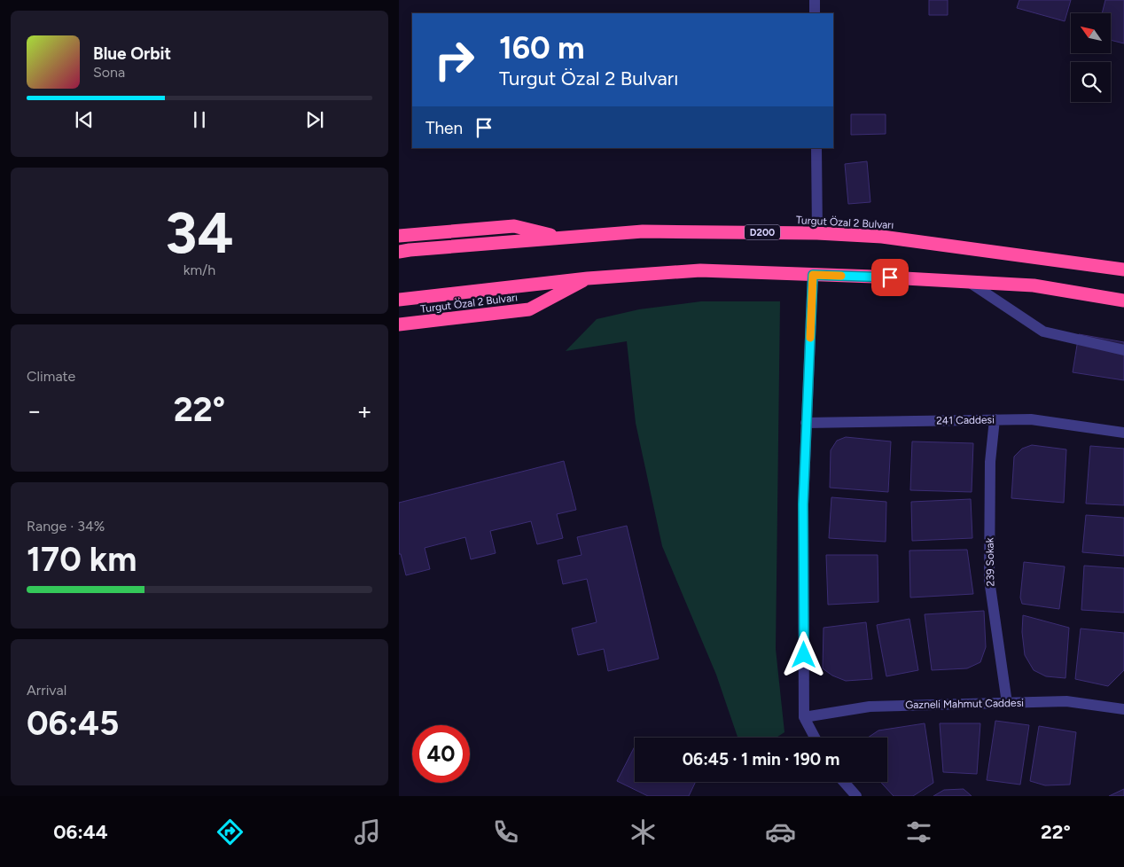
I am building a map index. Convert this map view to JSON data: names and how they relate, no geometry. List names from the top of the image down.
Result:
{
  "streets": {
    "highway": ["Turgut Özal 2 Bulvarı", "D200"],
    "street": ["241 Caddesi", "239 Sokak", "Gazneli Mahmut Caddesi"]
  },
  "crossings": [
    ["241 Caddesi", "239 Sokak"],
    ["239 Sokak", "Gazneli Mahmut Caddesi"]
  ],
  "north": "top left",
  "page": {
    "turn": ["160 m", "Turgut Özal 2 Bulvarı"],
    "song": ["Blue Orbit", "Sona"],
    "then": "Then",
    "tile": [
      ["34", "km/h"],
      "Climate",
      ["Range · 34%", "170 km"],
      ["Arrival", "06:45"]
    ],
    "heat": ["−", "22°", "+"],
    "limit": "40",
    "trip": "06:45 · 1 min · 190 m",
    "tabs": ["06:44", "22°"]
  }
}
